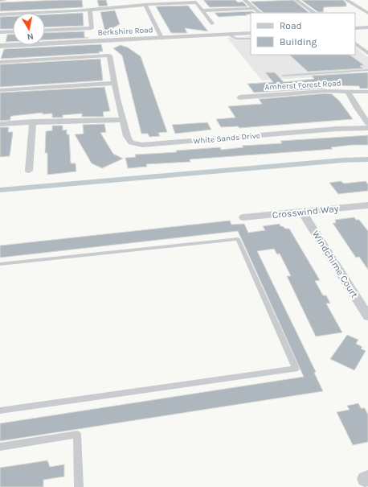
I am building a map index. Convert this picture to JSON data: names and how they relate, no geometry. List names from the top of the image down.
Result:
{
  "streets": {
    "street": [
      "Berkshire Road",
      "Amherst Forest Road",
      "White Sands Drive",
      "Crosswind Way",
      "Windchime Court"
    ]
  },
  "crossings": [
    ["Crosswind Way", "Windchime Court"]
  ],
  "legend": ["Road", "Building"],
  "north": "bottom"
}
